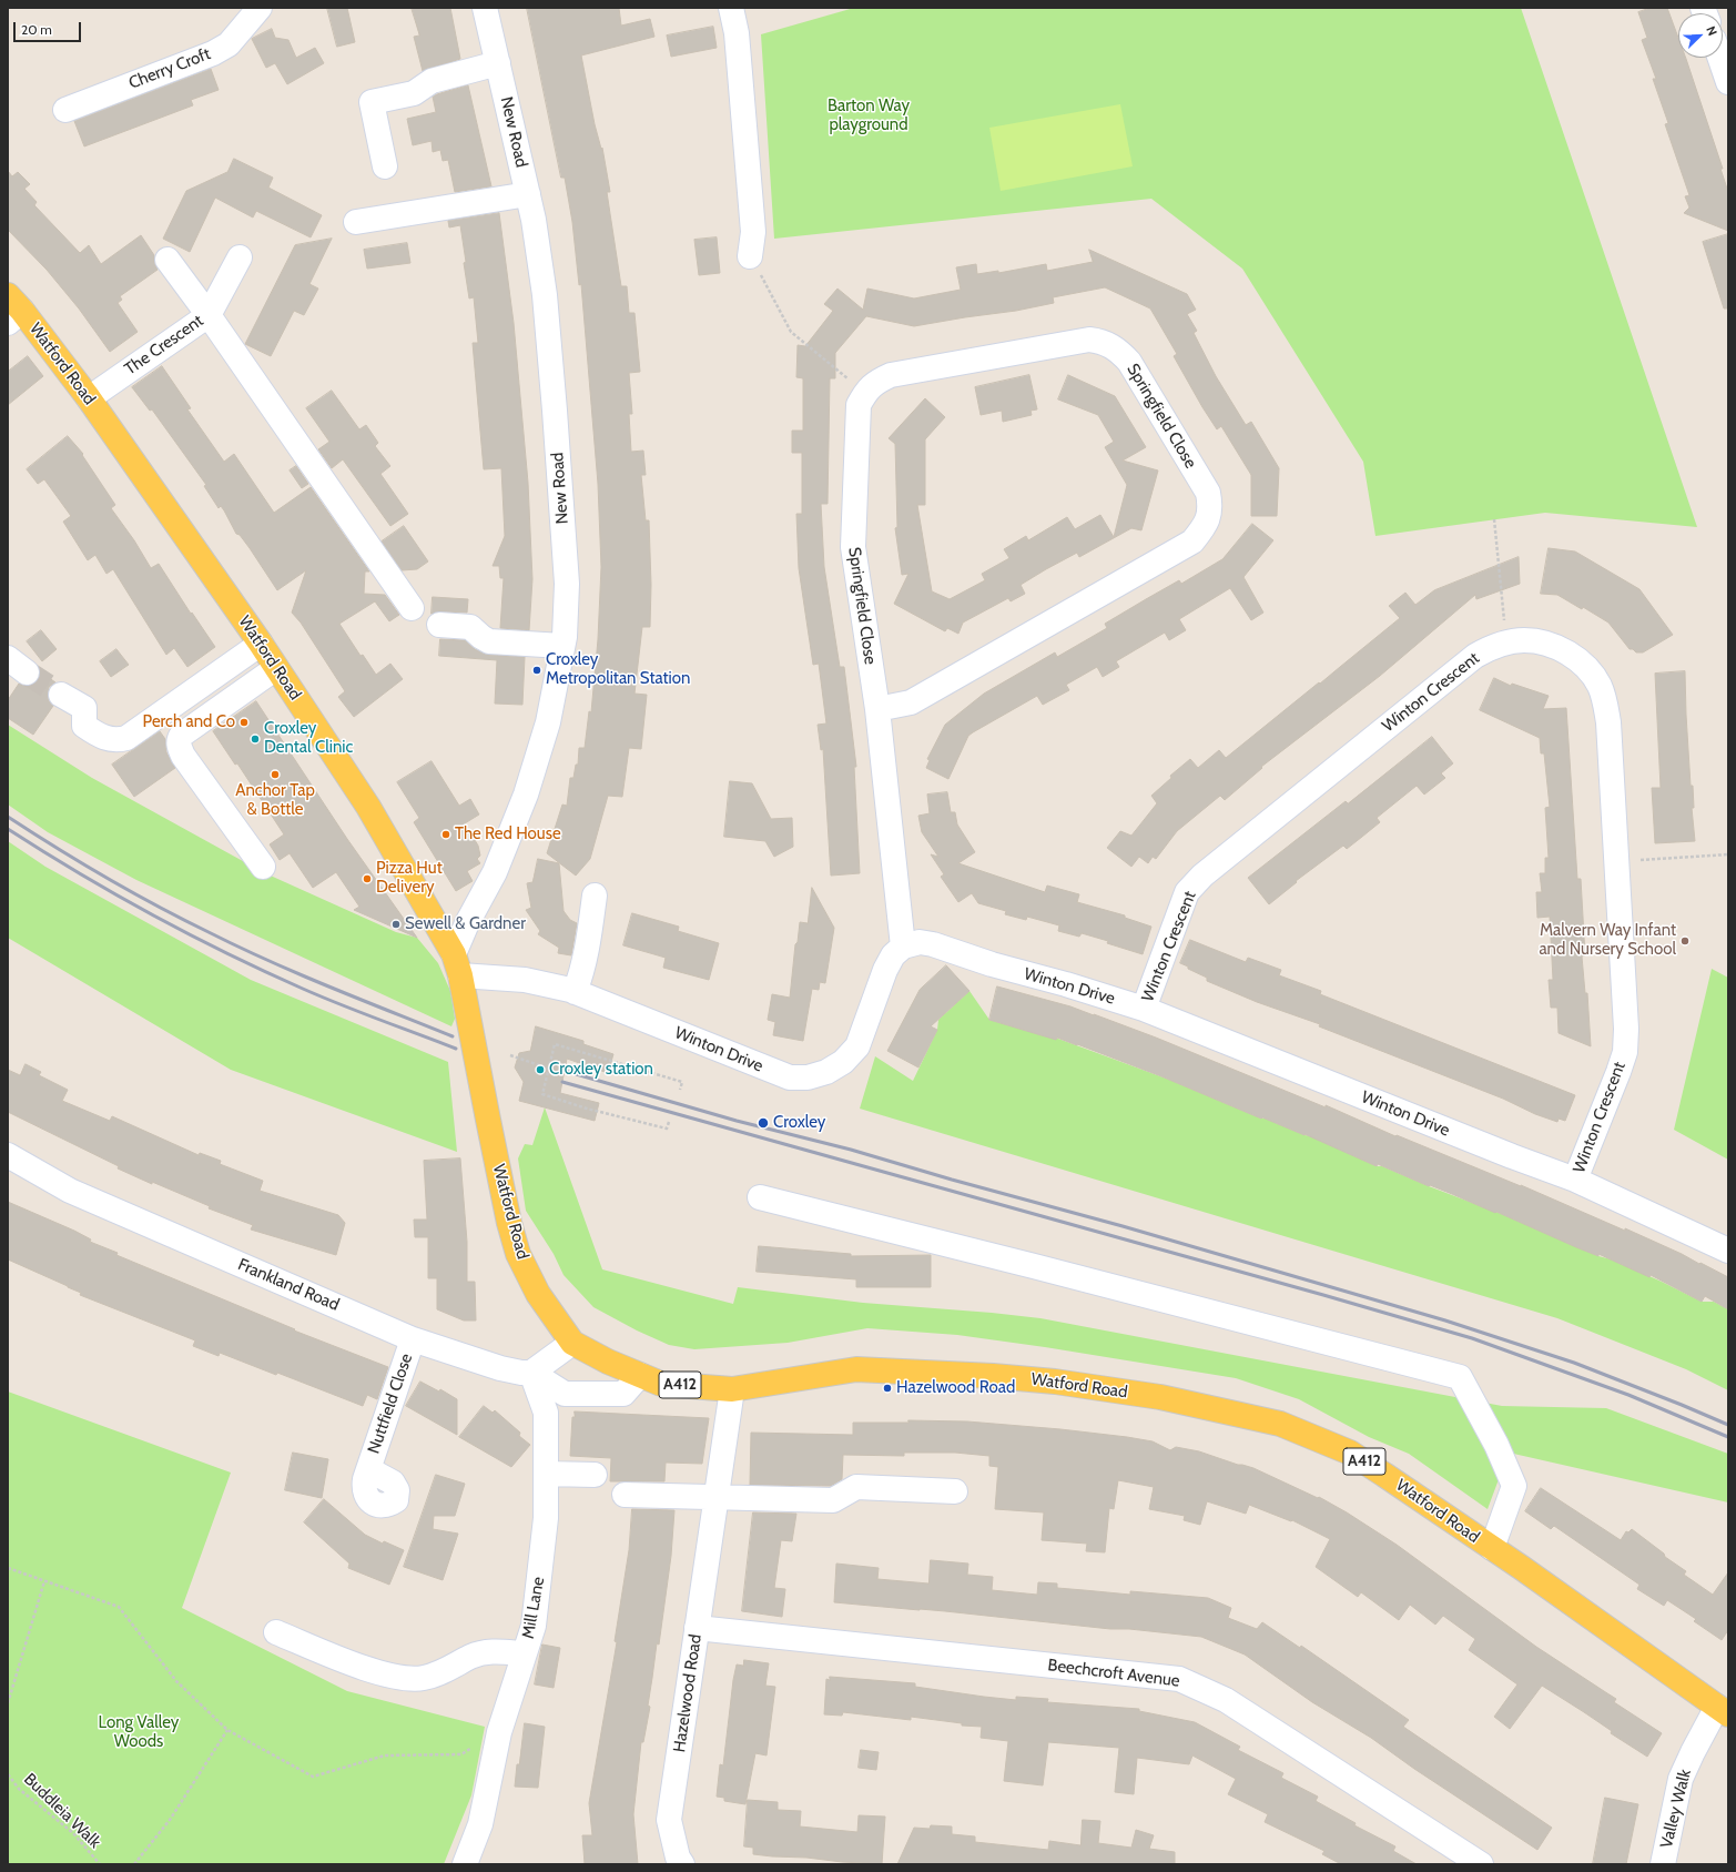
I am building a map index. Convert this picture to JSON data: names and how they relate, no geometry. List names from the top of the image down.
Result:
{
  "streets": {
    "main road": ["Watford Road", "A412"],
    "street": [
      "Cherry Croft",
      "New Road",
      "The Crescent",
      "Springfield Close",
      "Winton Crescent",
      "Winton Drive",
      "Frankland Road",
      "Nuttfield Close",
      "Mill Lane",
      "Beechcroft Avenue",
      "Hazelwood Road",
      "Valley Walk"
    ],
    "path": ["Buddleia Walk"]
  },
  "crossings": [
    ["New Road", "Watford Road"],
    ["New Road", "Winton Drive"],
    ["The Crescent", "Watford Road"],
    ["Watford Road", "Winton Drive"],
    ["Watford Road", "Hazelwood Road"],
    ["Watford Road", "Valley Walk"],
    ["Springfield Close", "Winton Drive"],
    ["Winton Crescent", "Winton Drive"],
    ["Frankland Road", "Nuttfield Close"],
    ["Frankland Road", "Mill Lane"],
    ["Beechcroft Avenue", "Hazelwood Road"]
  ],
  "parks": ["Barton Way playground", "Long Valley Woods"],
  "places": [
    "Croxley Metropolitan Station",
    "Perch and Co",
    "Croxley Dental Clinic",
    "Anchor Tap & Bottle",
    "The Red House",
    "Pizza Hut Delivery",
    "Sewell & Gardner",
    "Malvern Way Infant and Nursery School",
    "Croxley station",
    "Croxley",
    "Hazelwood Road"
  ],
  "scale_bar": "20 m",
  "north": "top right"
}
